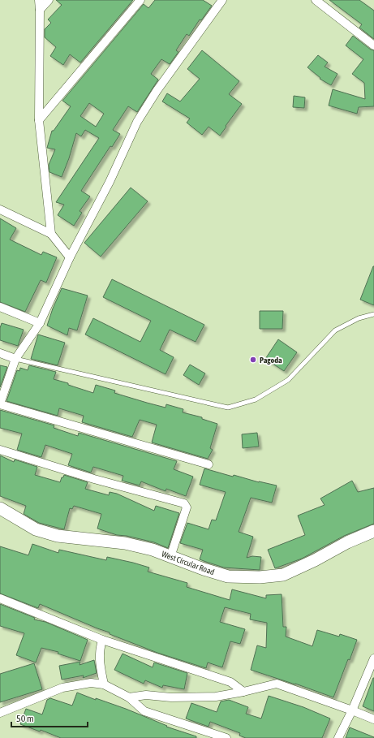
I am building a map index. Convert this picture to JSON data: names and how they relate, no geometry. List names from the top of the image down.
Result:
{
  "streets": {
    "street": ["West Circular Road"]
  },
  "places": ["Pagoda"],
  "scale_bar": "50 m"
}
